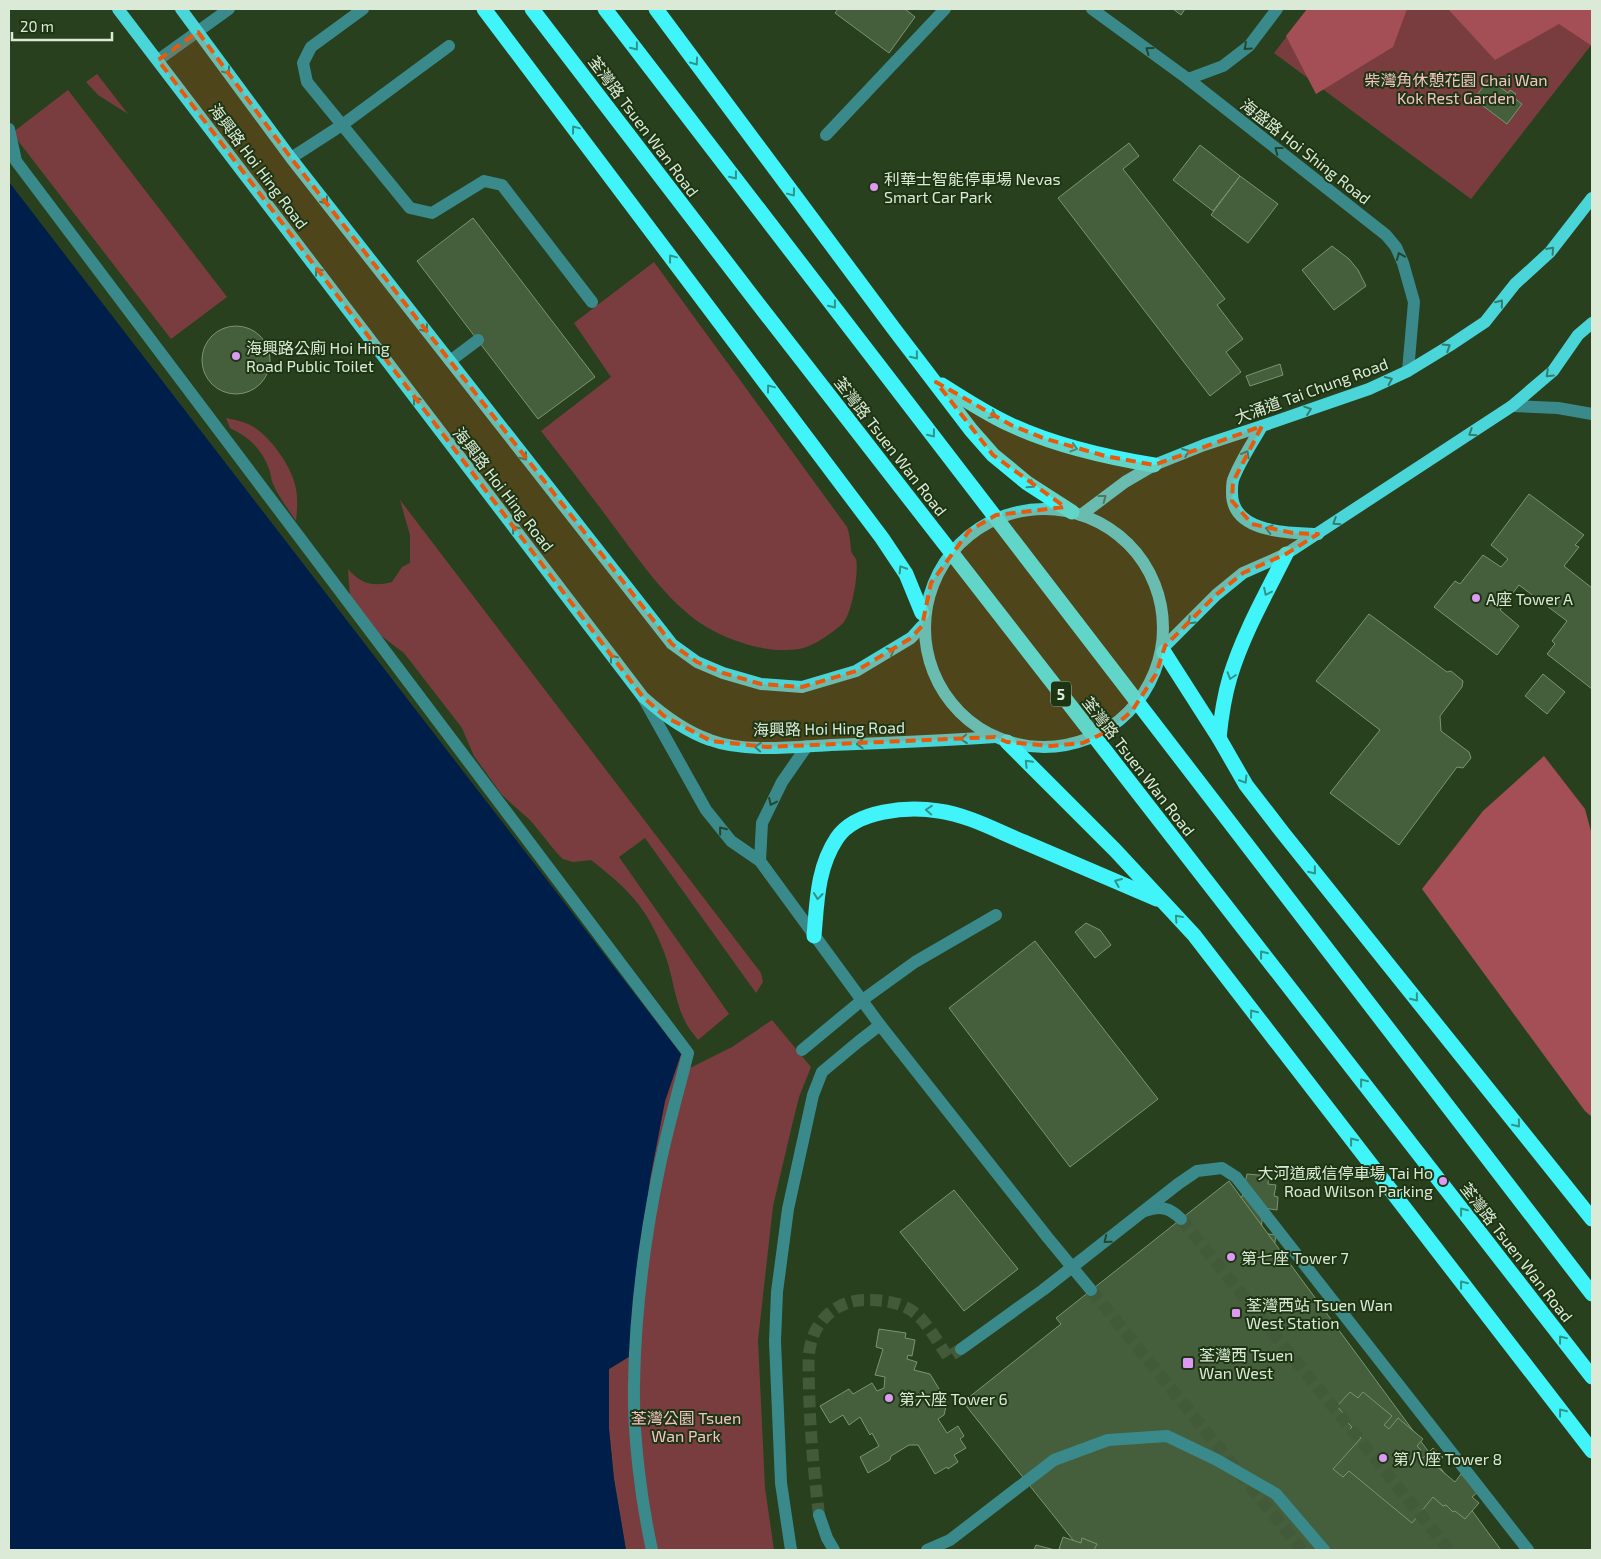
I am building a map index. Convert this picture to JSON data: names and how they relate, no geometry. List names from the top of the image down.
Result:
{
  "streets": {
    "highway": ["荃灣路 Tsuen Wan Road", "5"],
    "main road": ["海興路 Hoi Hing Road", "大涌道 Tai Chung Road"],
    "street": ["海盛路 Hoi Shing Road"]
  },
  "crossings": [
    ["海盛路 Hoi Shing Road", "大涌道 Tai Chung Road"]
  ],
  "one_way": ["海盛路 Hoi Shing Road"],
  "parks": ["柴灣角休憩花園 Chai Wan Kok Rest Garden", "荃灣公園 Tsuen Wan Park"],
  "places": {
    "other": [
      "利華士智能停車場 Nevas Smart Car Park",
      "海興路公廁 Hoi Hing Road Public Toilet",
      "A座 Tower A",
      "大河道威信停車場 Tai Ho Road Wilson Parking",
      "第七座 Tower 7",
      "第六座 Tower 6",
      "第八座 Tower 8"
    ],
    "transit": ["荃灣西站 Tsuen Wan West Station", "荃灣西 Tsuen Wan West"]
  },
  "scale_bar": "20 m"
}
